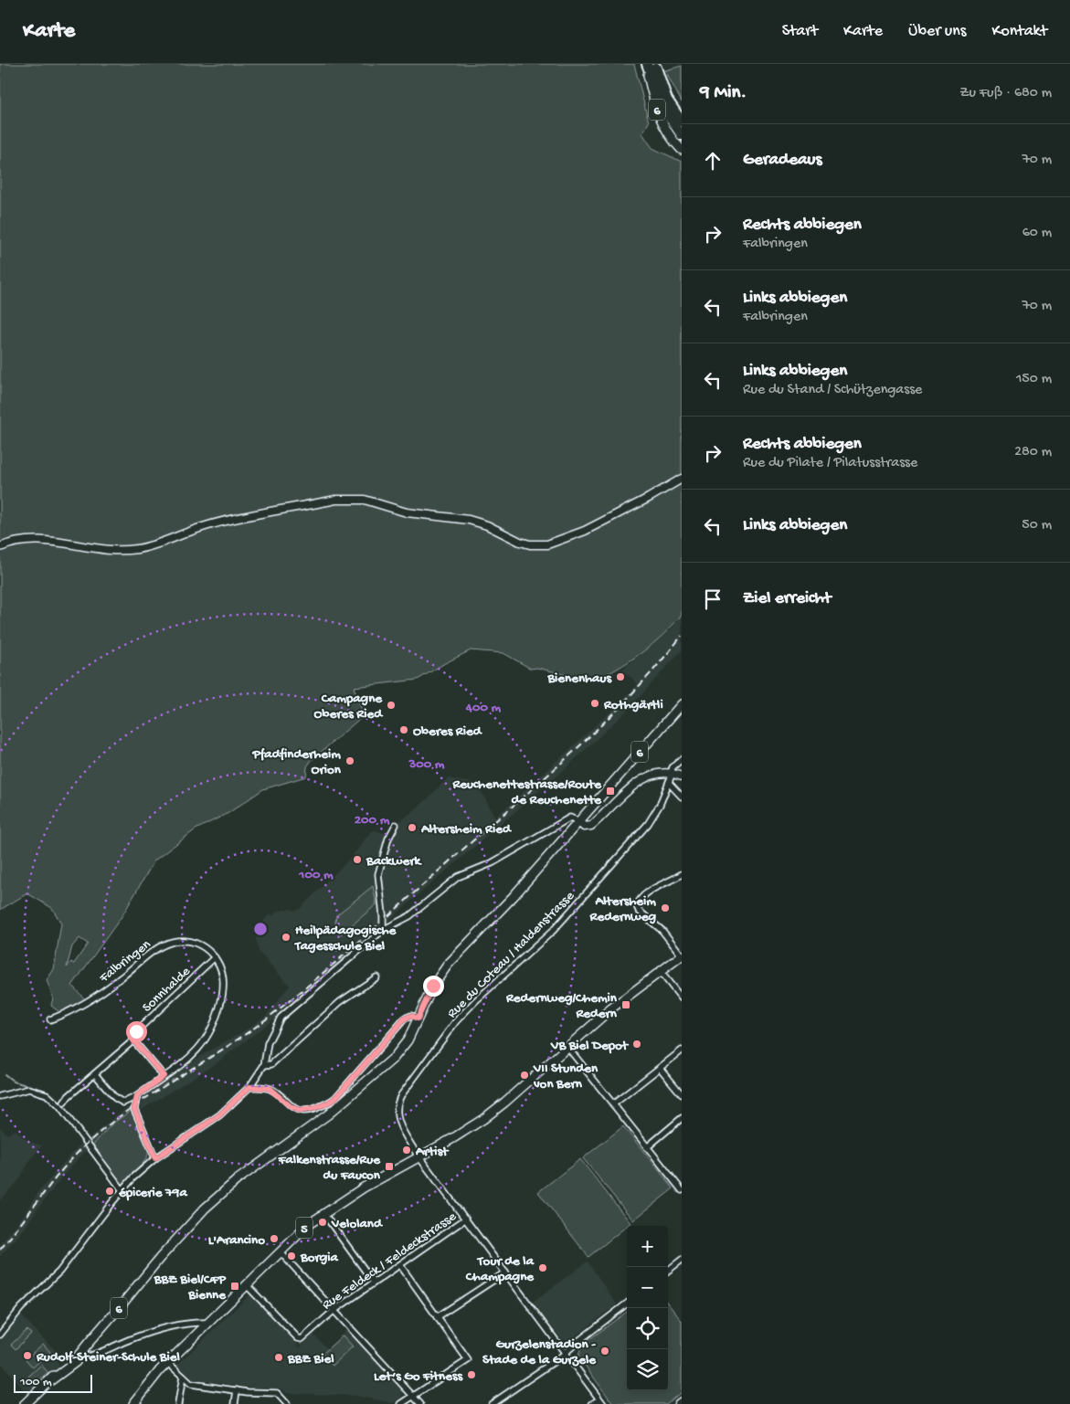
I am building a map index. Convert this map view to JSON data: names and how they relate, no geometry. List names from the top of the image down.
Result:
{
  "streets": {
    "main road": ["6", "5"],
    "street": [
      "Rue du Coteau / Haldenstrasse",
      "Falbringen",
      "Sonnhalde",
      "Rue Feldeck / Feldeckstrasse"
    ]
  },
  "crossings": [
    ["Rue du Coteau / Haldenstrasse", "5"],
    ["Rue du Coteau / Haldenstrasse", "Rue Feldeck / Feldeckstrasse"],
    ["Falbringen", "Sonnhalde"],
    ["5", "Rue Feldeck / Feldeckstrasse"]
  ],
  "places": {
    "other": [
      "Bienenhaus",
      "Rothgärtli",
      "Campagne Oberes Ried",
      "Oberes Ried",
      "Pfadfinderheim Orion",
      "Altersheim Ried",
      "Backwerk",
      "Altersheim Redernweg",
      "Heilpädagogische Tagesschule Biel",
      "VB Biel Depot",
      "VII Stunden von Bern",
      "Artist",
      "épicerie 79a",
      "Veloland",
      "L'Arancino",
      "Borgia",
      "Tour de la Champagne",
      "Gurzelenstadion - Stade de la Gurzele",
      "Rudolf-Steiner-Schule Biel",
      "BBZ Biel",
      "Let‘s Go Fitness"
    ],
    "transit": [
      "Reuchenettestrasse/Route de Reuchenette",
      "Redernweg/Chemin Redern",
      "Falkenstrasse/Rue du Faucon",
      "BBZ Biel/CFP Bienne"
    ]
  },
  "scale_bar": "100 m",
  "page": {
    "header": "Karte",
    "nav": [
      "Start",
      "Karte",
      "Über uns",
      "Kontakt"
    ],
    "heading": ["9 Min.", "Zu Fuß · 680 m"],
    "list": [
      ["Geradeaus", "70 m"],
      ["Rechts abbiegen", "Falbringen", "60 m"],
      ["Links abbiegen", "Falbringen", "70 m"],
      ["Links abbiegen", "Rue du Stand / Schützengasse", "150 m"],
      ["Rechts abbiegen", "Rue du Pilate / Pilatusstrasse", "280 m"],
      ["Links abbiegen", "50 m"],
      "Ziel erreicht"
    ],
    "map_buttons": ["+", "−"],
    "scale": "100 m"
  },
  "rings": [
    "400 m",
    "300 m",
    "200 m",
    "100 m"
  ]
}
